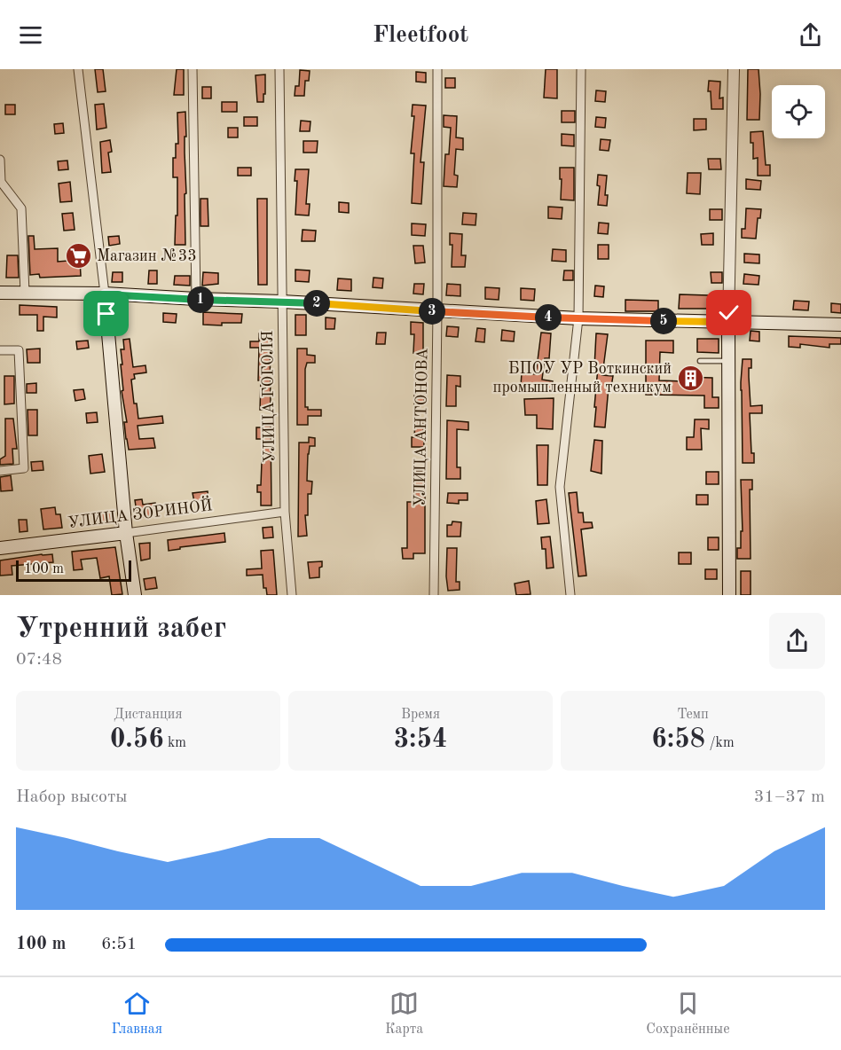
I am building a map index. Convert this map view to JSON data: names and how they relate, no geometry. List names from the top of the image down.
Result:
{
  "streets": {
    "main road": ["УЛИЦА ЗОРИНОЙ"],
    "street": ["УЛИЦА ГОГОЛЯ", "УЛИЦА АНТОНОВА"]
  },
  "crossings": [
    ["УЛИЦА ГОГОЛЯ", "УЛИЦА ЗОРИНОЙ"]
  ],
  "places": {
    "supermarket": ["Магазин №33"],
    "building": ["БПОУ УР Воткинский промышленный техникум"]
  },
  "scale_bar": "100 m",
  "page": {
    "header": "Fleetfoot",
    "pins": [
      "1",
      "2",
      "3",
      "4",
      "5"
    ],
    "scale": "100 m",
    "heading": ["Утренний забег", "07:48"],
    "stats": [
      ["Дистанция", "0.56 km"],
      ["Время", "3:54"],
      ["Темп", "6:58 /km"]
    ],
    "chart": ["Набор высоты", "31–37 m"],
    "list": [
      {
        "name": "100 m",
        "note": "6:51"
      }
    ],
    "tabs": ["Главная", "Карта", "Сохранённые"]
  }
}
